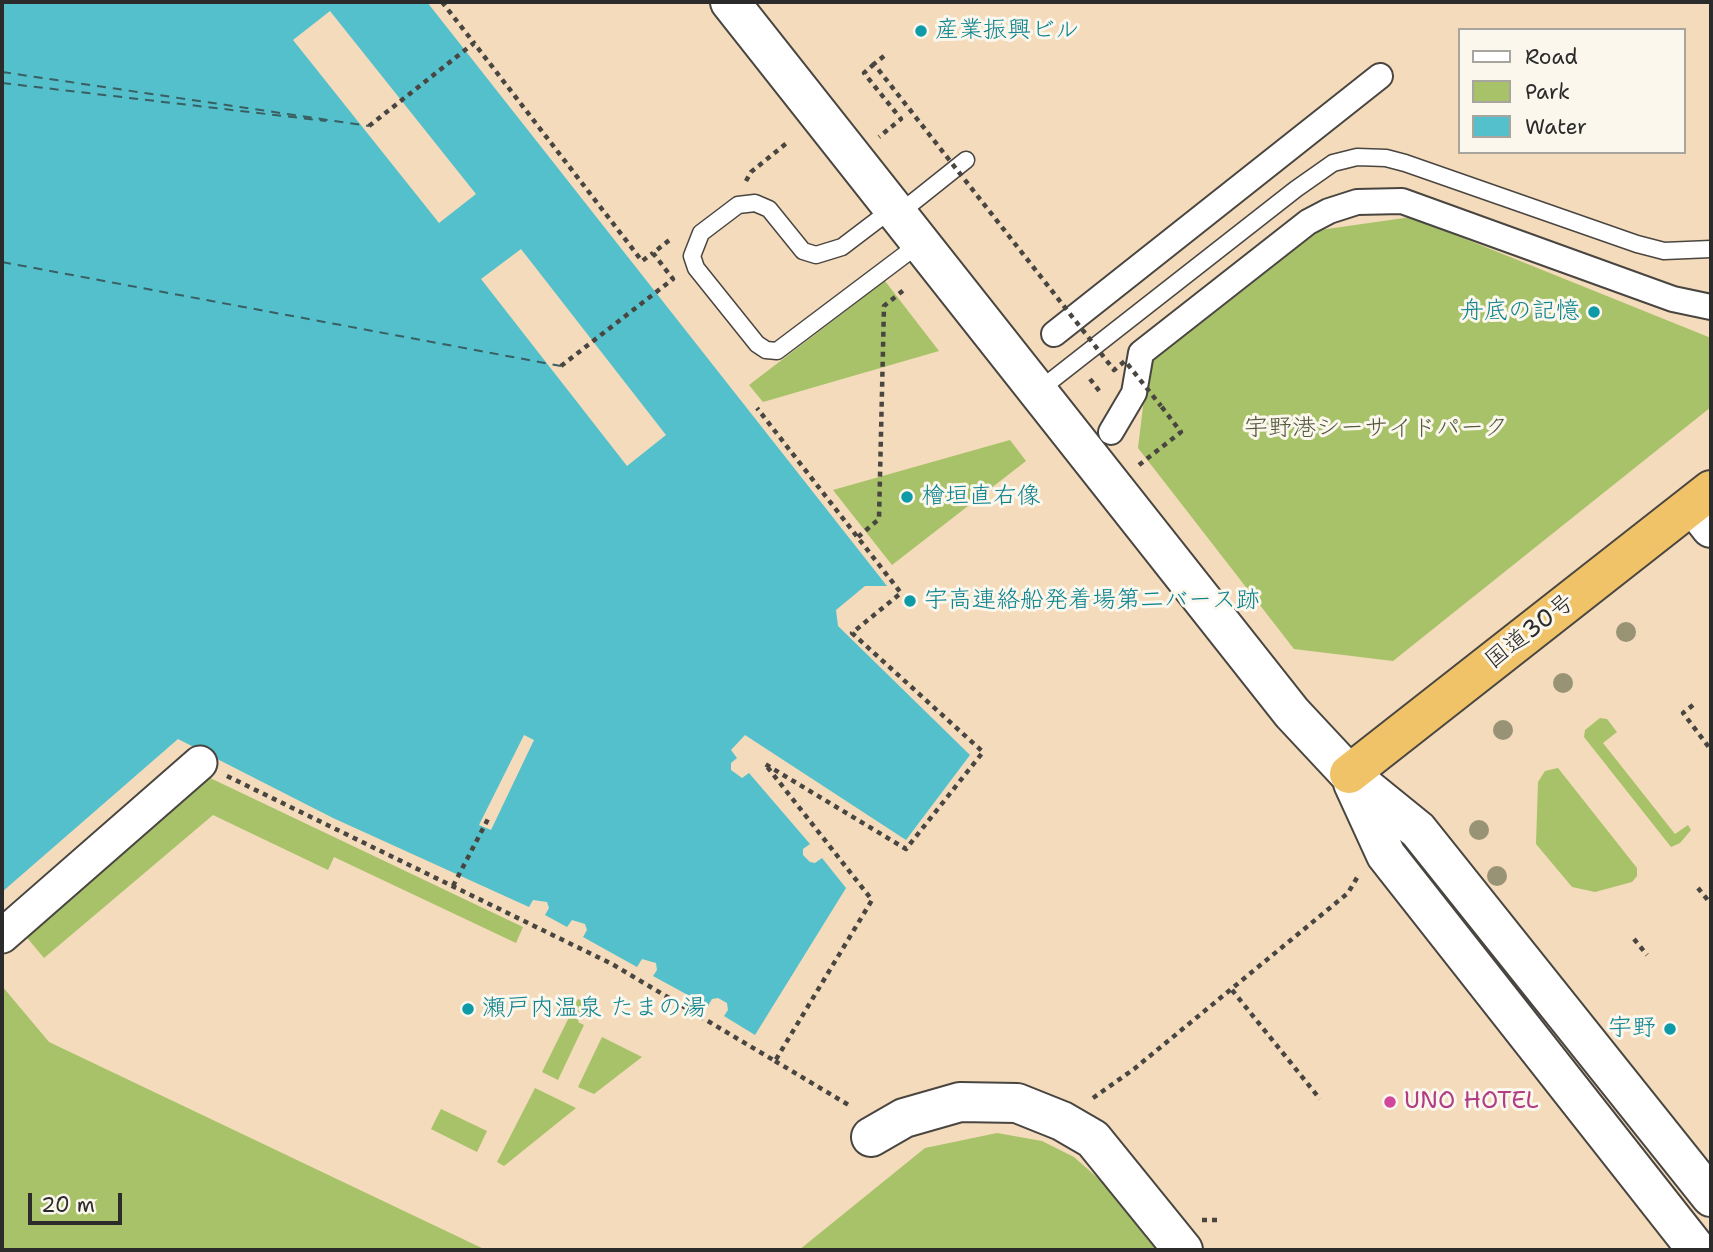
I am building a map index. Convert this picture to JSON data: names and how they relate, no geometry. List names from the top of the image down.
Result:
{
  "streets": {
    "highway": ["国道30号"]
  },
  "parks": ["宇野港シーサイドパーク"],
  "places": [
    "産業振興ビル",
    "舟底の記憶",
    "檜垣直右像",
    "宇高連絡船発着場第二バース跡",
    "瀬戸内温泉 たまの湯",
    "宇野",
    "UNO HOTEL"
  ],
  "legend": ["Road", "Park", "Water"],
  "scale_bar": "20 m"
}
